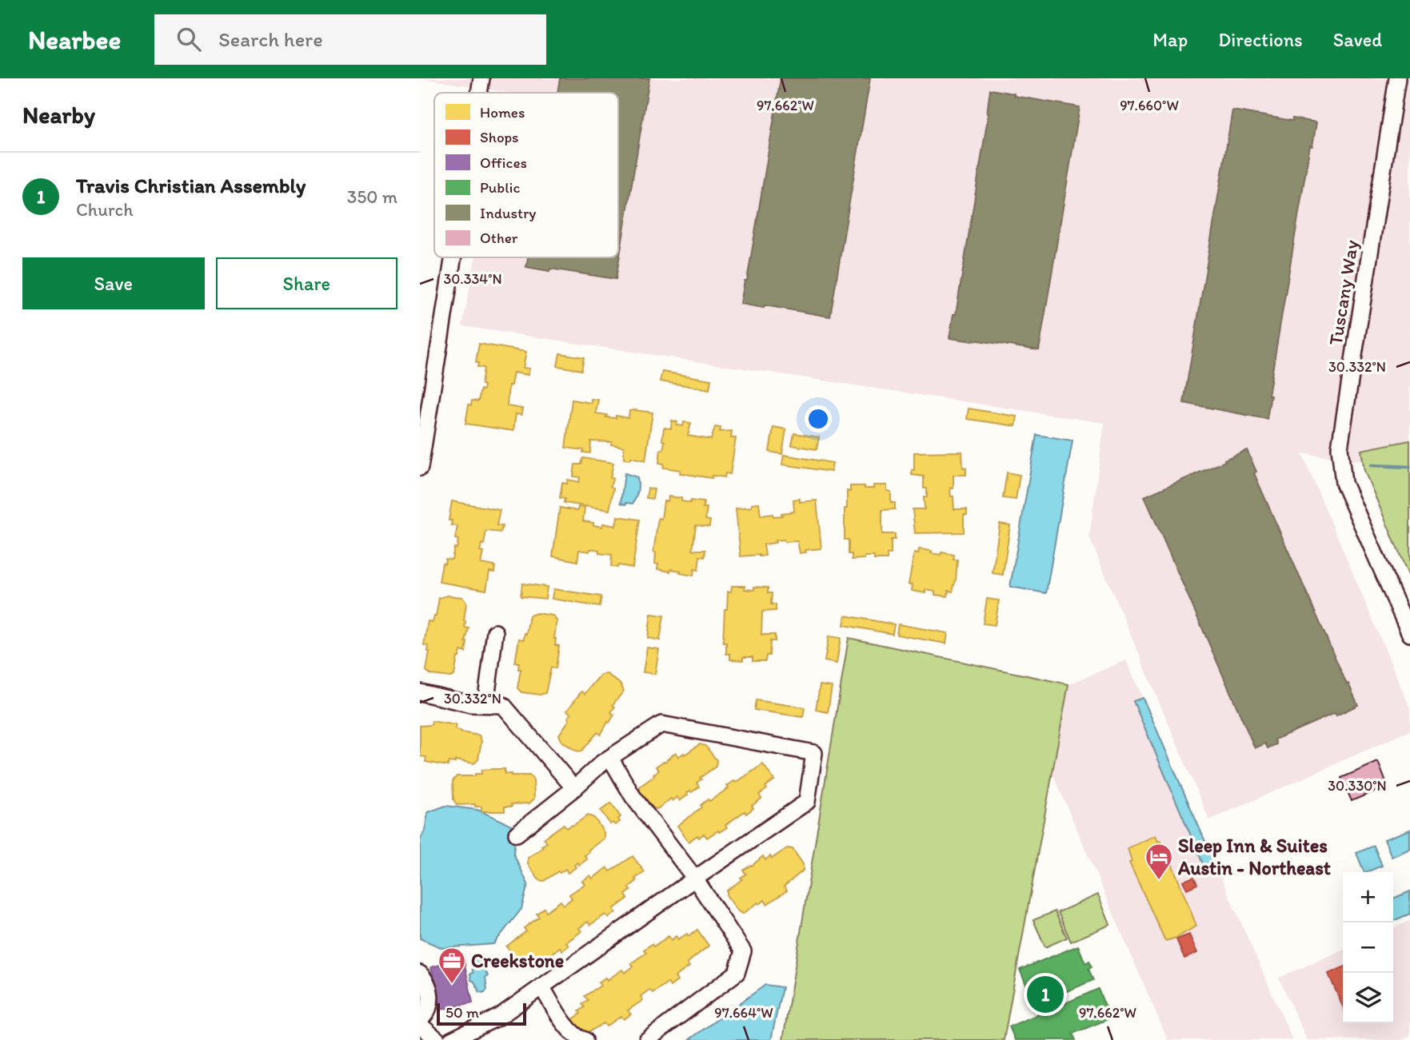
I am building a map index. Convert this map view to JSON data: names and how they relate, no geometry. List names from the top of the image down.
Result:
{
  "streets": {
    "street": ["Tuscany Way"]
  },
  "places": {
    "hotel": ["Sleep Inn & Suites Austin - Northeast"],
    "office": ["Creekstone"]
  },
  "legend": [
    "Homes",
    "Shops",
    "Offices",
    "Public",
    "Industry",
    "Other"
  ],
  "scale_bar": "50 m",
  "page": {
    "header": "Nearbee",
    "search": "Search here",
    "nav": ["Map", "Directions", "Saved"],
    "heading": "Nearby",
    "list": [
      {
        "mark": "1",
        "name": "Travis Christian Assembly",
        "note": "Church",
        "value": "350 m"
      }
    ],
    "buttons": ["Save", "Share"],
    "map_buttons": ["+", "−"],
    "pins": "1",
    "scale": "50 m"
  },
  "coordinates": [
    "97.662°W",
    "97.660°W",
    "30.334°N",
    "30.332°N",
    "30.330°N",
    "97.664°W"
  ]
}
